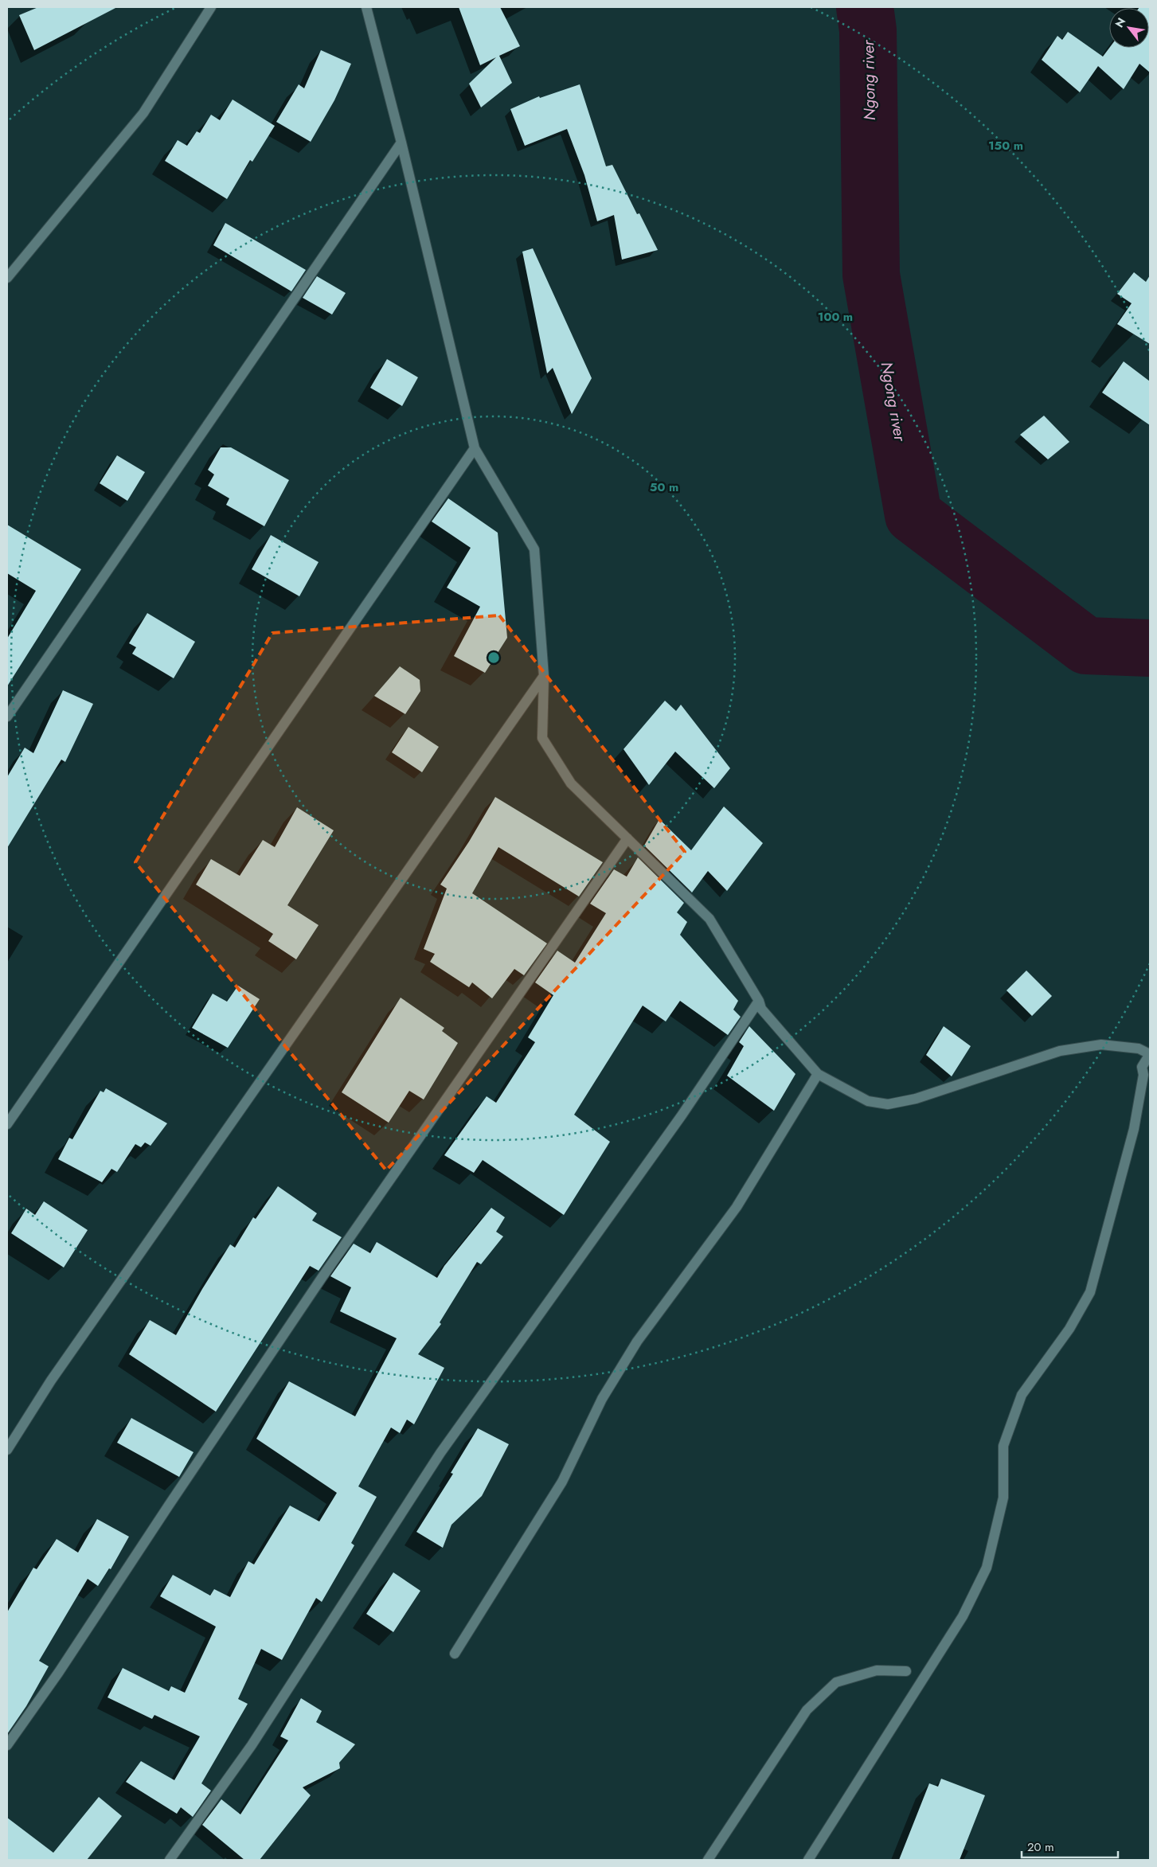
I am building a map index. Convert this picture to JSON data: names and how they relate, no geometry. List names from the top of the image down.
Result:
{
  "water": ["Ngong river"],
  "scale_bar": "20 m",
  "north": "top left",
  "rings": ["150 m", "100 m", "50 m"]
}
